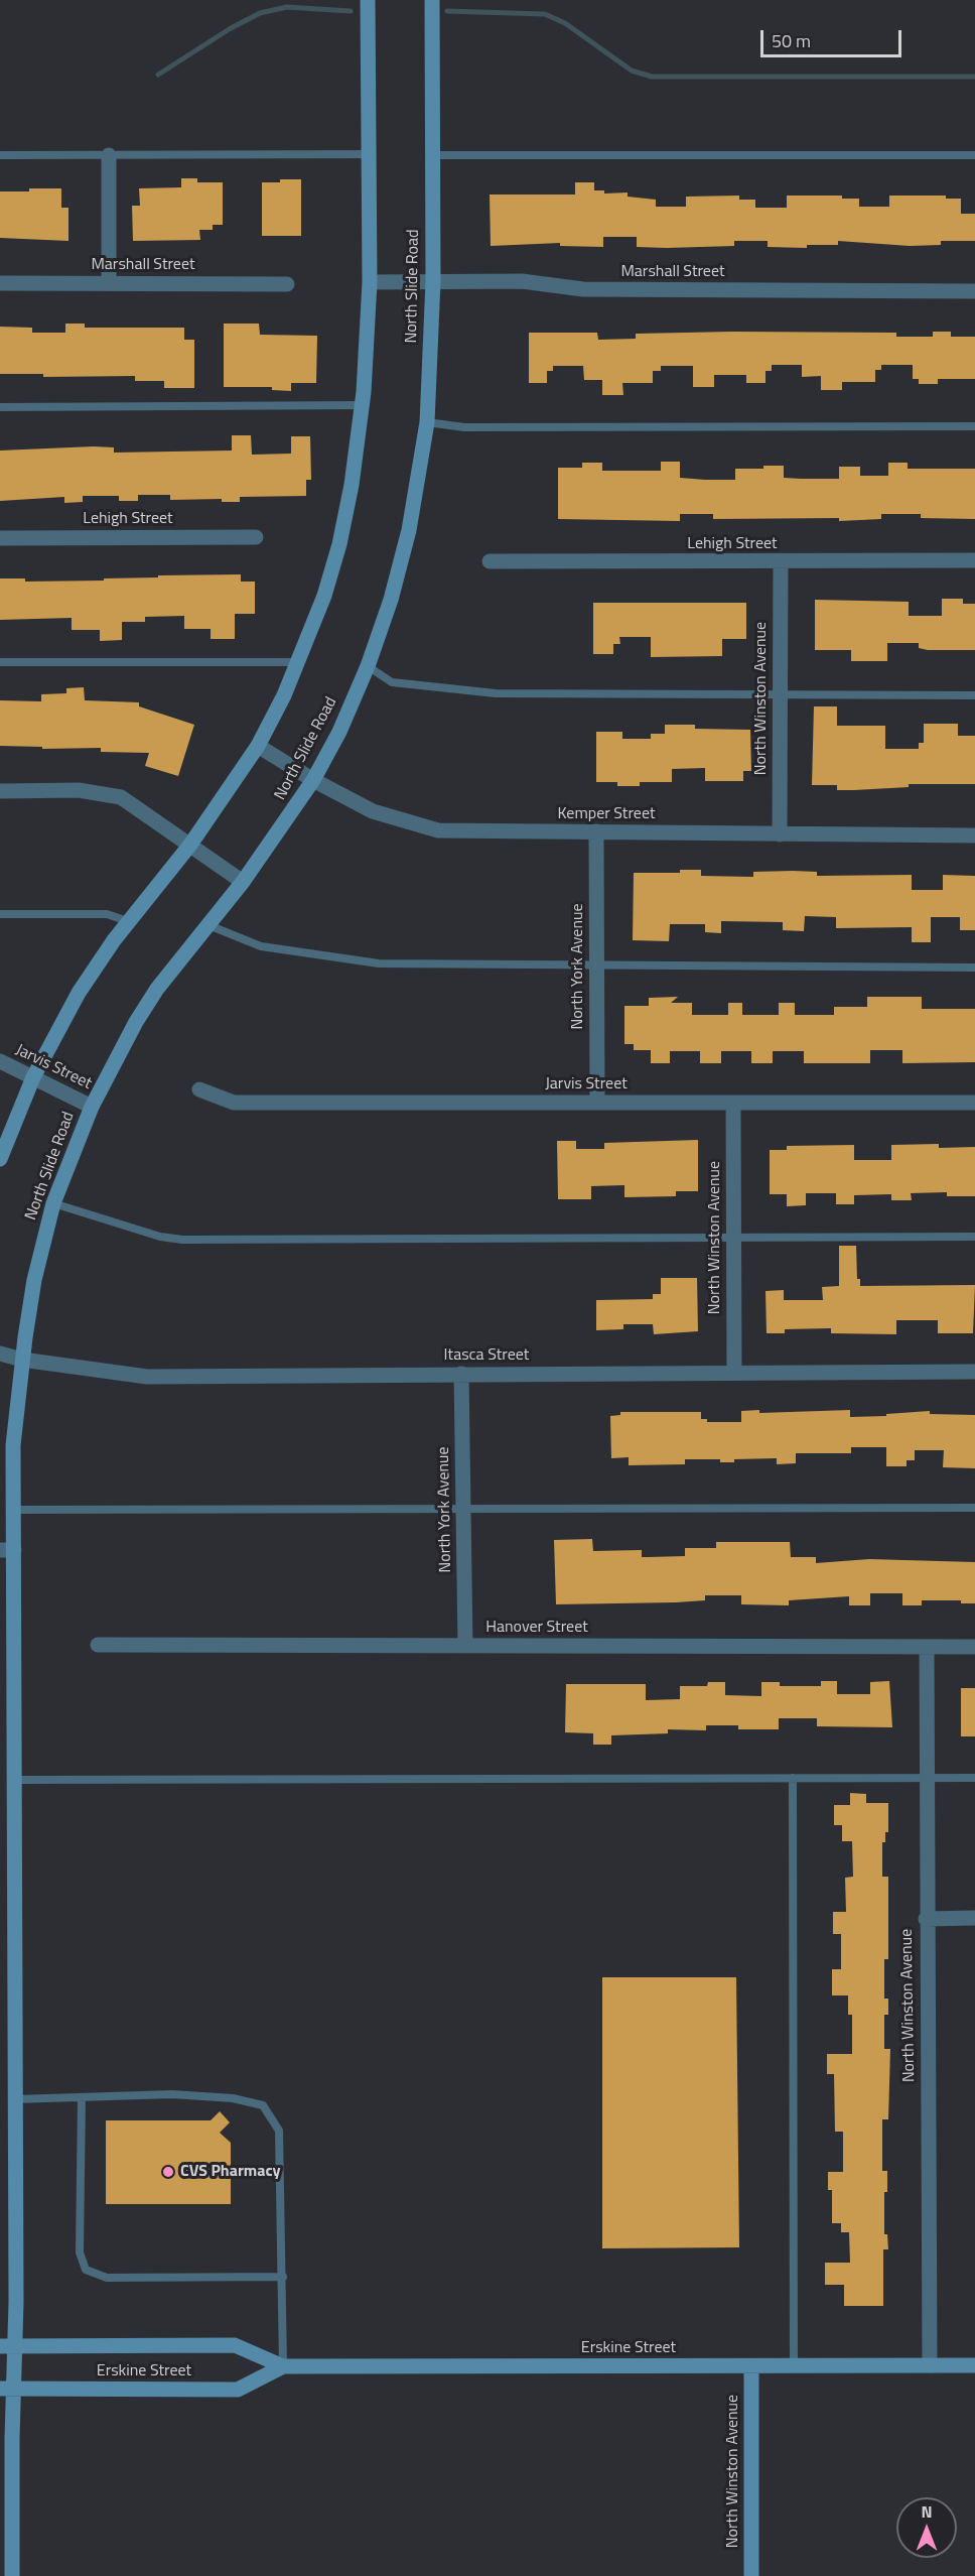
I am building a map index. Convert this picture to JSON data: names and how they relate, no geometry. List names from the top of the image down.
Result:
{
  "streets": {
    "main road": ["North Slide Road", "North Winston Avenue", "Erskine Street"],
    "street": [
      "Marshall Street",
      "Lehigh Street",
      "Kemper Street",
      "North York Avenue",
      "Jarvis Street",
      "Itasca Street",
      "Hanover Street"
    ]
  },
  "crossings": [
    ["Marshall Street", "North Slide Road"],
    ["North Slide Road", "Kemper Street"],
    ["North Slide Road", "Jarvis Street"],
    ["North Slide Road", "Itasca Street"],
    ["North Slide Road", "Erskine Street"],
    ["Lehigh Street", "North Winston Avenue"],
    ["North Winston Avenue", "Kemper Street"],
    ["North Winston Avenue", "Jarvis Street"],
    ["North Winston Avenue", "Itasca Street"],
    ["North Winston Avenue", "Hanover Street"],
    ["North Winston Avenue", "Erskine Street"],
    ["Kemper Street", "North York Avenue"],
    ["North York Avenue", "Jarvis Street"],
    ["North York Avenue", "Itasca Street"],
    ["North York Avenue", "Hanover Street"]
  ],
  "places": ["CVS Pharmacy"],
  "scale_bar": "50 m",
  "north": "top"
}
